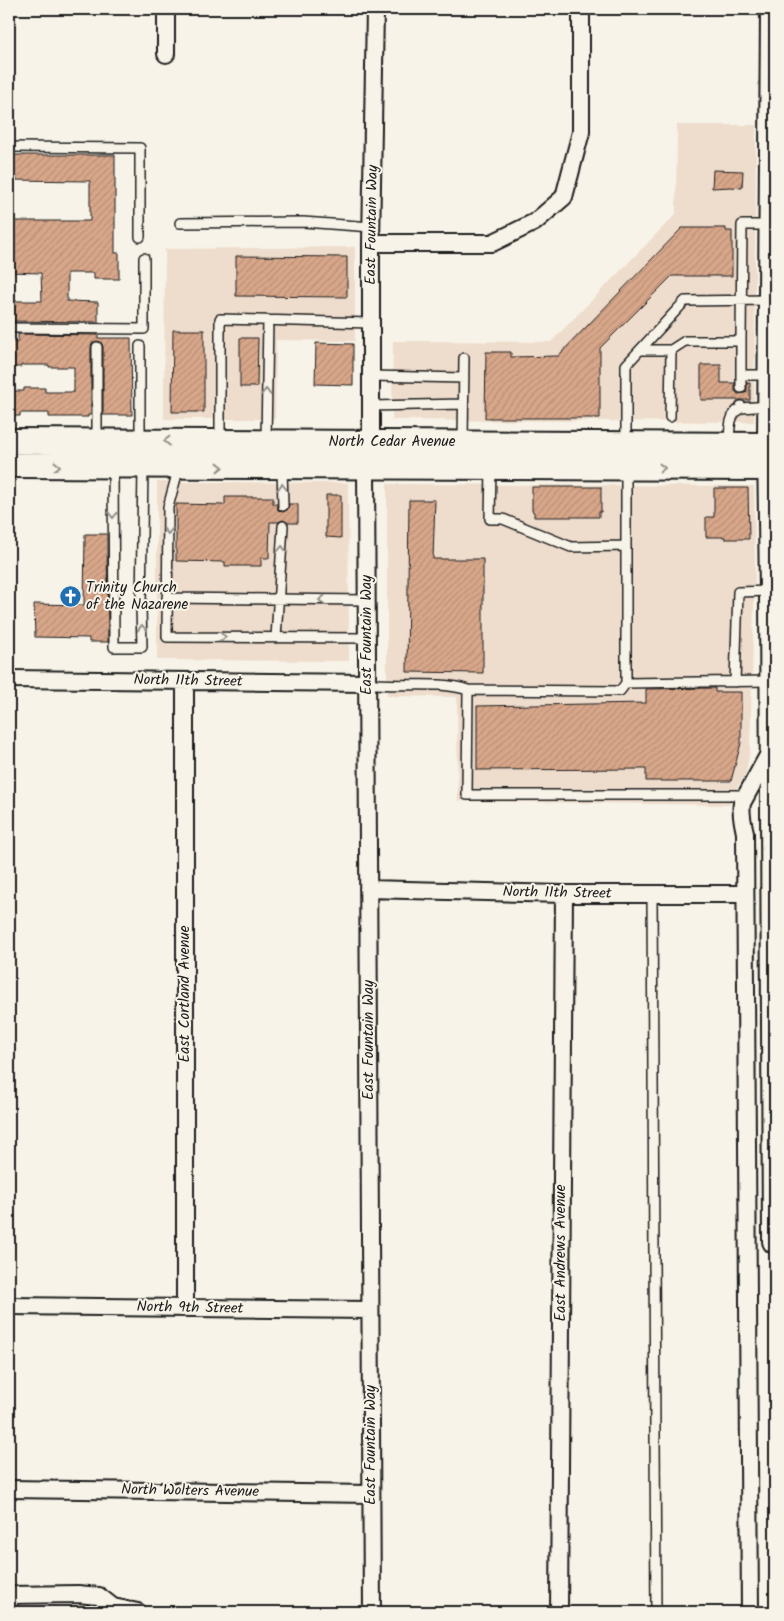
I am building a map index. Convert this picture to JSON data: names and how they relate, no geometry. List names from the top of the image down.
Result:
{
  "streets": {
    "main road": ["North Cedar Avenue"],
    "street": [
      "East Fountain Way",
      "North 11th Street",
      "East Cortland Avenue",
      "East Andrews Avenue",
      "North 9th Street",
      "North Wolters Avenue"
    ]
  },
  "crossings": [
    ["East Fountain Way", "North Cedar Avenue"],
    ["East Fountain Way", "North 11th Street"],
    ["East Fountain Way", "North 9th Street"],
    ["East Fountain Way", "North Wolters Avenue"],
    ["North 11th Street", "East Cortland Avenue"],
    ["North 11th Street", "East Andrews Avenue"],
    ["East Cortland Avenue", "North 9th Street"]
  ],
  "places": {
    "church": ["Trinity Church of the Nazarene"]
  }
}
